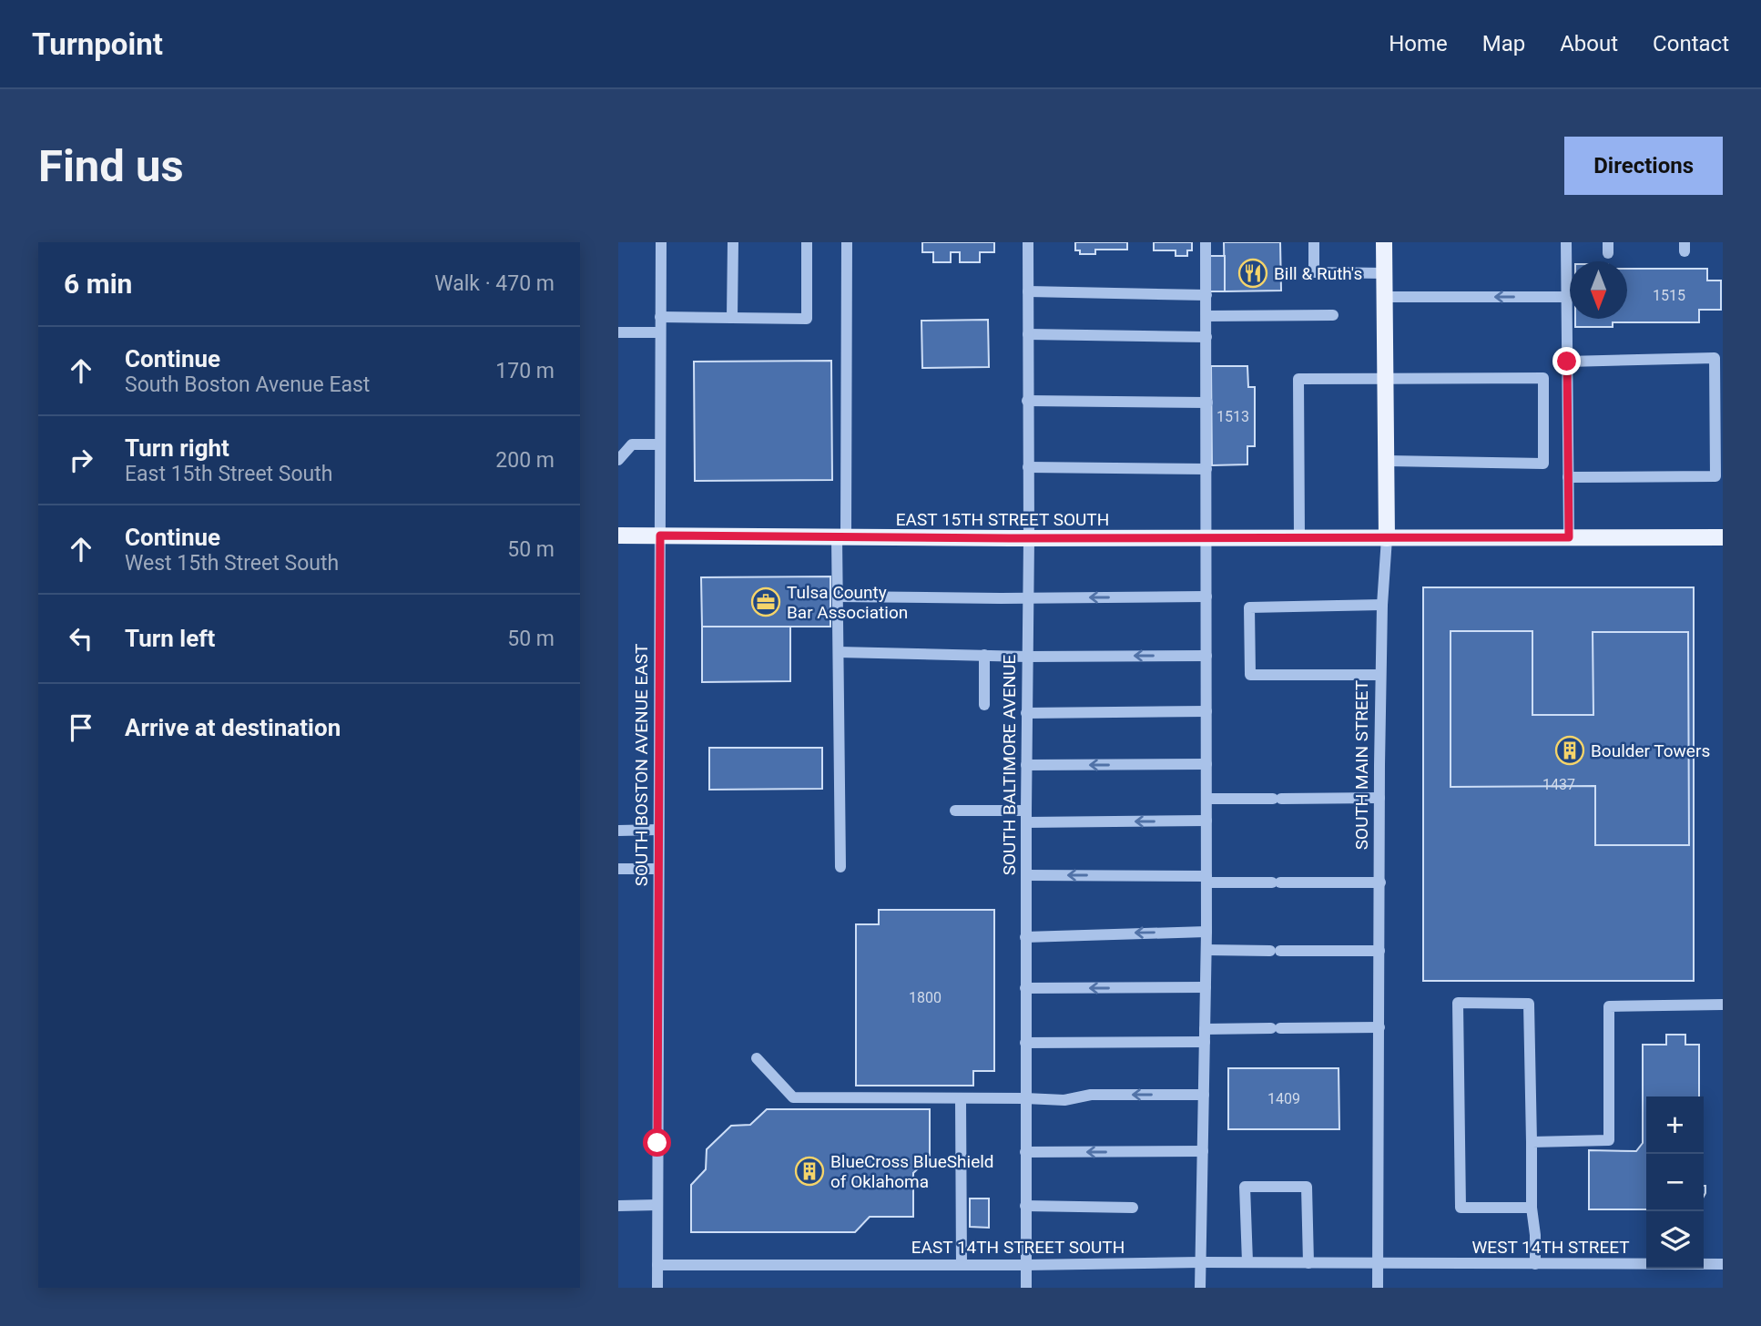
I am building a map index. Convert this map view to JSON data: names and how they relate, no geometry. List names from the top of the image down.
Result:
{
  "streets": {
    "main road": ["EAST 15TH STREET SOUTH", "SOUTH MAIN STREET"],
    "street": [
      "SOUTH BOSTON AVENUE EAST",
      "SOUTH BALTIMORE AVENUE",
      "EAST 14TH STREET SOUTH",
      "WEST 14TH STREET"
    ]
  },
  "crossings": [
    ["EAST 15TH STREET SOUTH", "SOUTH BOSTON AVENUE EAST"],
    ["EAST 15TH STREET SOUTH", "SOUTH BALTIMORE AVENUE"],
    ["EAST 15TH STREET SOUTH", "SOUTH MAIN STREET"],
    ["SOUTH BOSTON AVENUE EAST", "EAST 14TH STREET SOUTH"],
    ["SOUTH BALTIMORE AVENUE", "EAST 14TH STREET SOUTH"],
    ["SOUTH MAIN STREET", "EAST 14TH STREET SOUTH"],
    ["SOUTH MAIN STREET", "WEST 14TH STREET"],
    ["EAST 14TH STREET SOUTH", "WEST 14TH STREET"]
  ],
  "places": {
    "restaurant": ["Bill & Ruth's"],
    "office": ["Tulsa County Bar Association"],
    "building": ["Boulder Towers", "BlueCross BlueShield of Oklahoma"]
  },
  "house_numbers": [
    "1515",
    "1513",
    "1437",
    "1800",
    "1409"
  ],
  "north": "bottom",
  "page": {
    "header": "Turnpoint",
    "nav": [
      "Home",
      "Map",
      "About",
      "Contact"
    ],
    "buttons": "Directions",
    "title": "Find us",
    "heading": ["6 min", "Walk · 470 m"],
    "list": [
      ["Continue", "South Boston Avenue East", "170 m"],
      ["Turn right", "East 15th Street South", "200 m"],
      ["Continue", "West 15th Street South", "50 m"],
      ["Turn left", "50 m"],
      "Arrive at destination"
    ],
    "map_buttons": ["+", "−"]
  }
}
